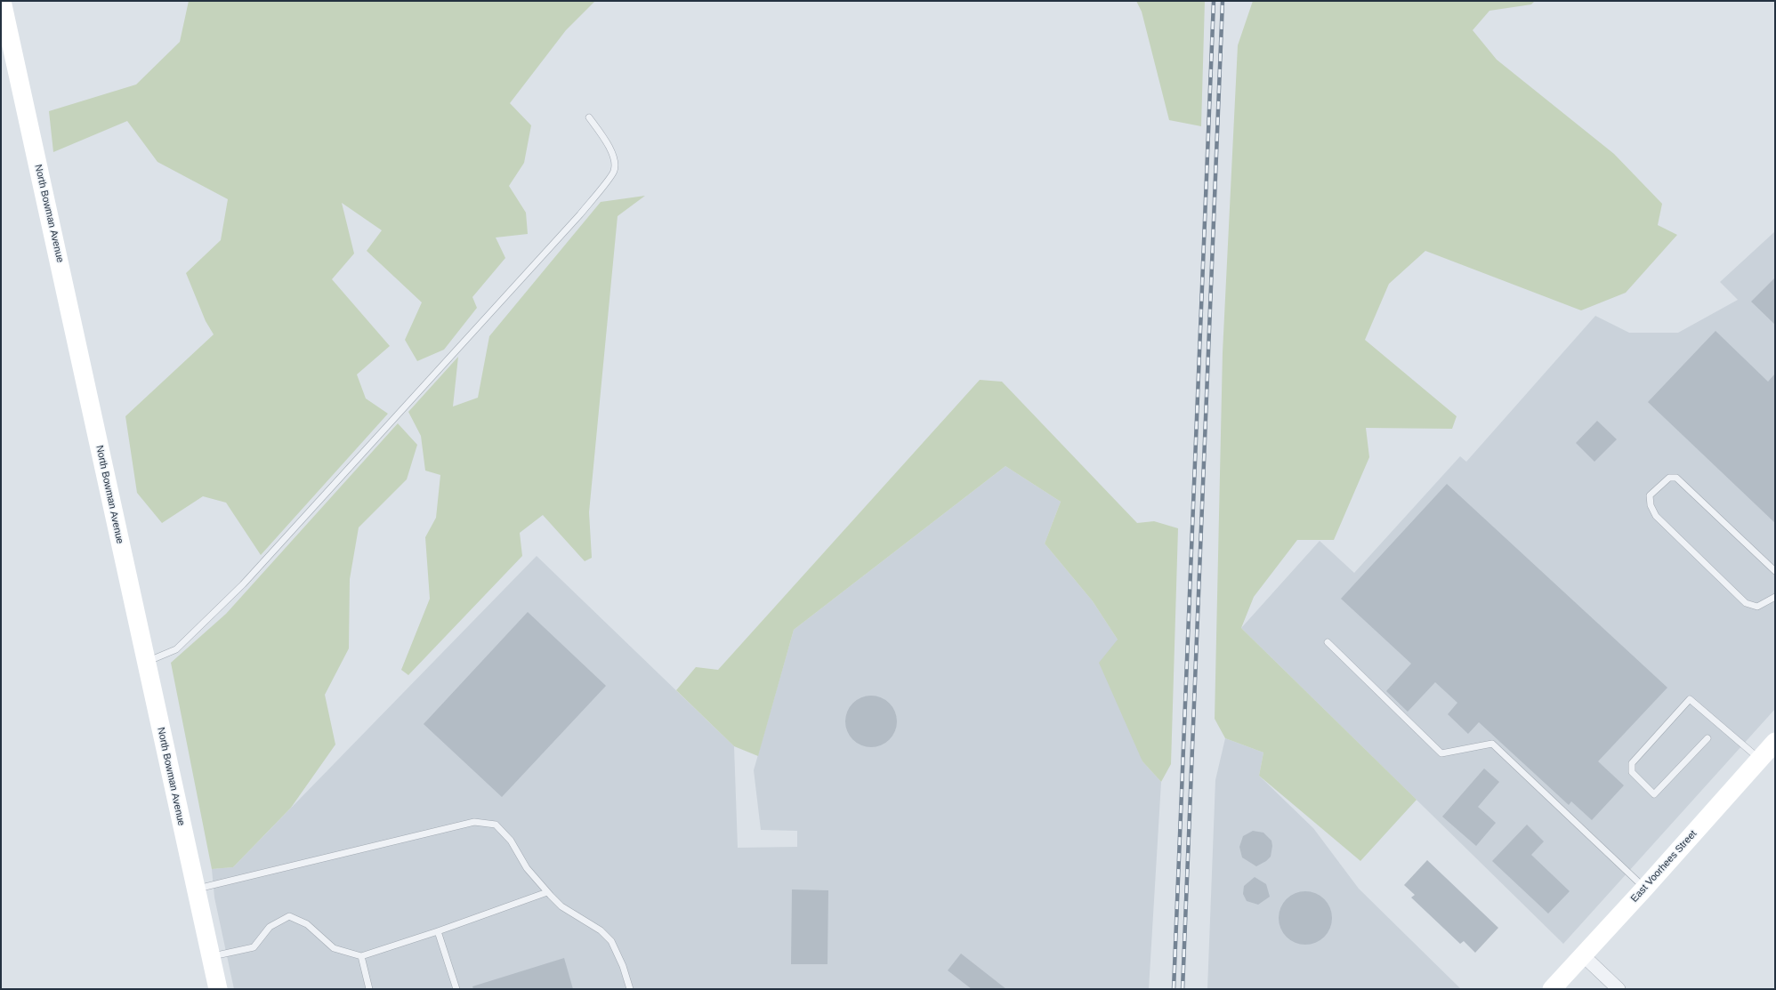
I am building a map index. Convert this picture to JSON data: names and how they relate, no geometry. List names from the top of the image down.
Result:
{
  "streets": {
    "street": ["North Bowman Avenue", "East Voorhees Street"]
  }
}
